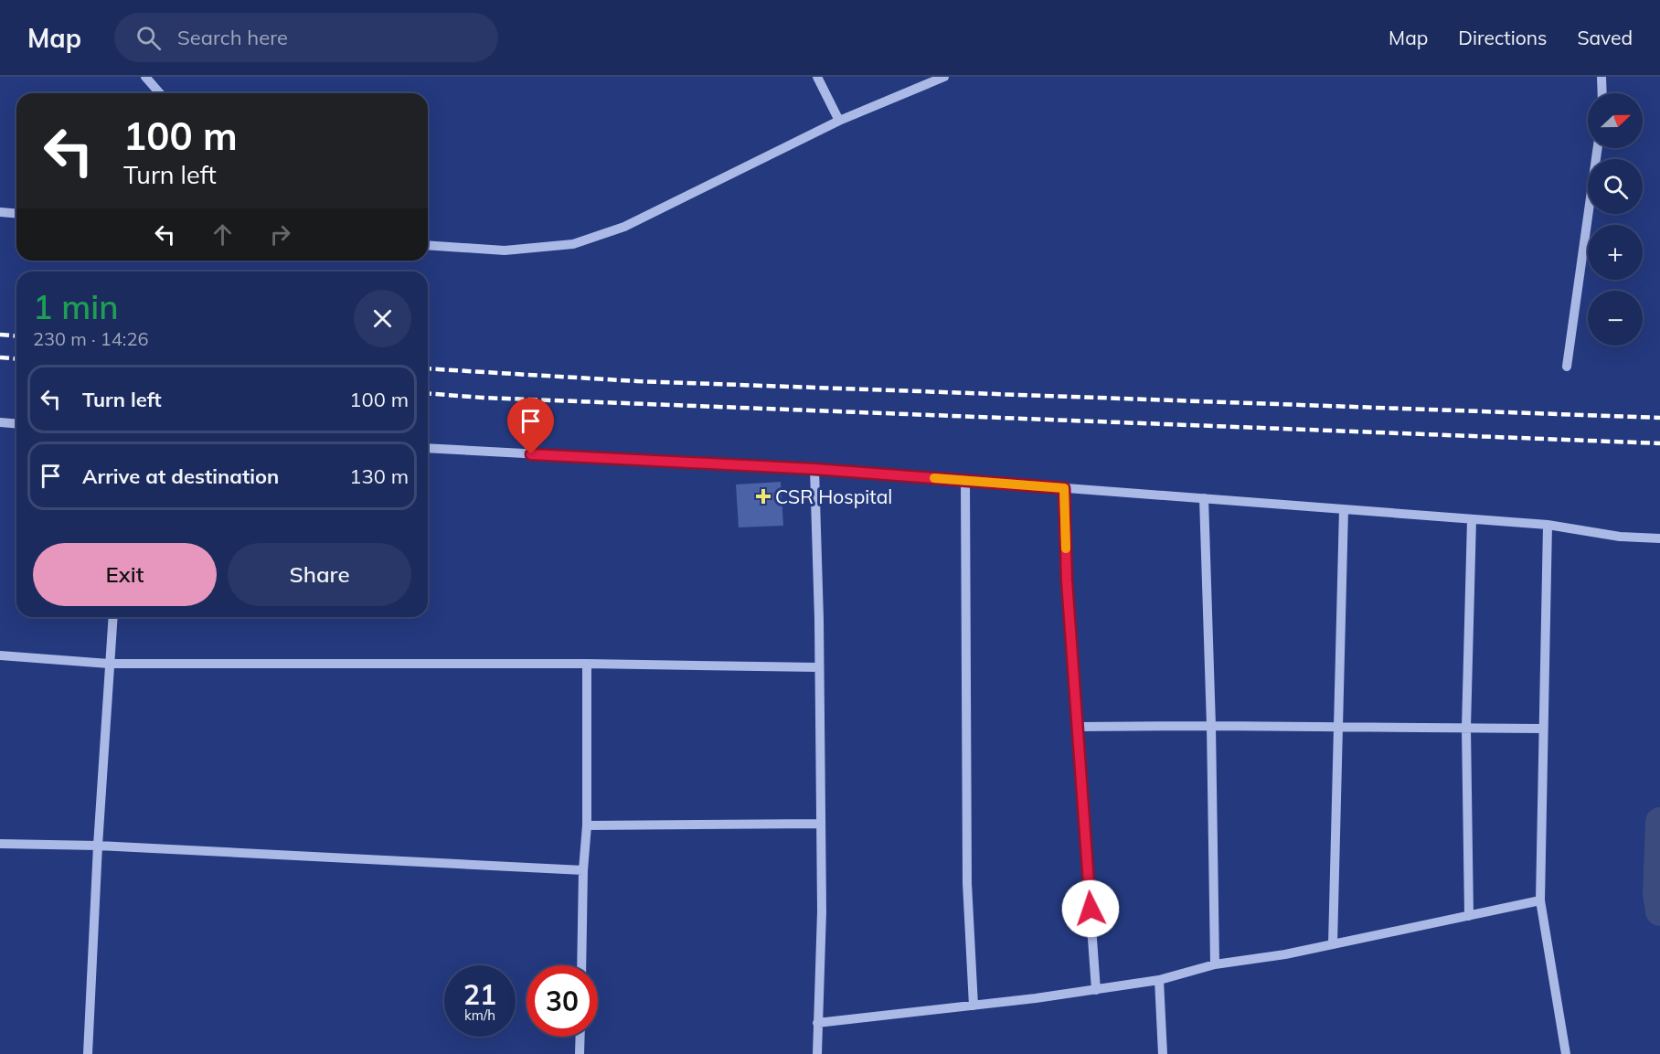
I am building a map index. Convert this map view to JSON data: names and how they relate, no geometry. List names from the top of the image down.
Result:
{
  "places": {
    "health": ["CSR Hospital"]
  },
  "north": "right",
  "page": {
    "header": "Map",
    "search": "Search here",
    "nav": ["Map", "Directions", "Saved"],
    "map_buttons": ["+", "−"],
    "turn": ["100 m", "Turn left"],
    "heading": ["1 min", "230 m · 14:26"],
    "list": [
      {
        "name": "Turn left",
        "value": "100 m"
      },
      {
        "name": "Arrive at destination",
        "value": "130 m"
      }
    ],
    "buttons": ["Exit", "Share"],
    "speed": "21 km/h",
    "limit": "30"
  }
}
